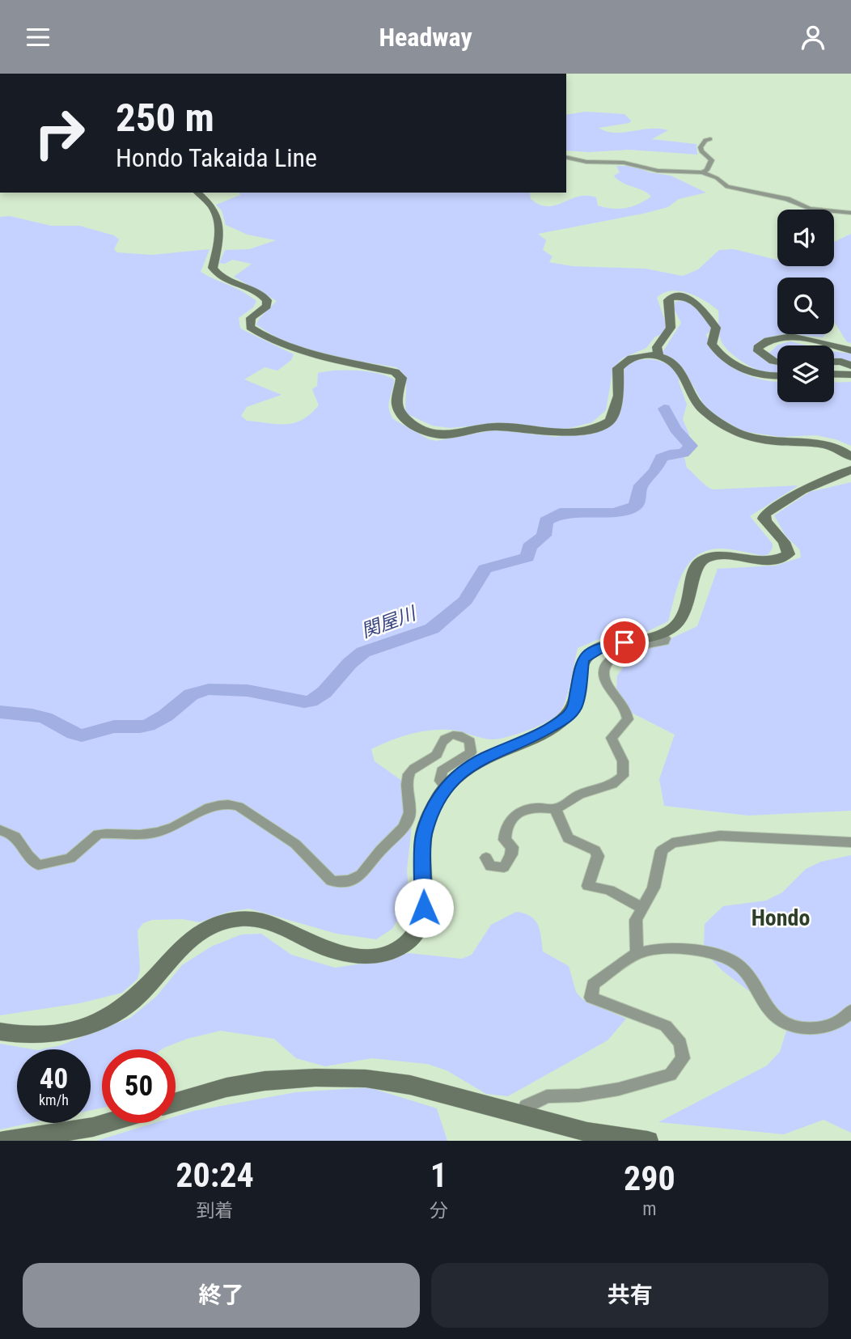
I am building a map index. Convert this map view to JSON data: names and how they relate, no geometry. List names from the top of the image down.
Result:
{
  "districts": ["Hondo"],
  "water": ["関屋川"],
  "page": {
    "header": "Headway",
    "turn": ["250 m", "Hondo Takaida Line"],
    "speed": "40 km/h",
    "limit": "50",
    "eta": [
      "20:24",
      "到着",
      "1",
      "分",
      "290",
      "m"
    ],
    "buttons": ["終了", "共有"]
  }
}
